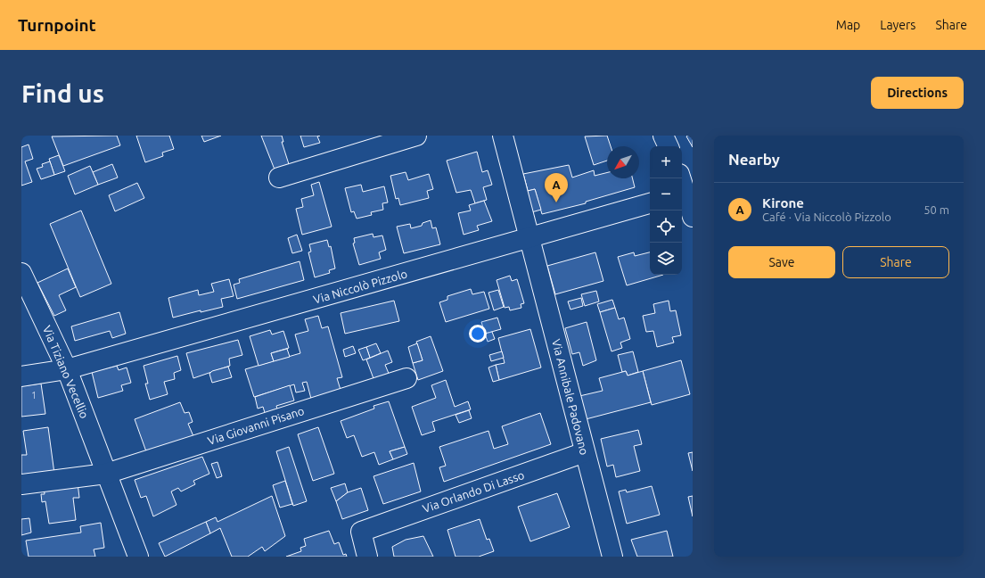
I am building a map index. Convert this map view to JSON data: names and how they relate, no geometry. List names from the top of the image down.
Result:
{
  "streets": {
    "street": [
      "Via Niccolò Pizzolo",
      "Via Tiziano Vecellio",
      "Via Annibale Padovano",
      "Via Giovanni Pisano",
      "Via Orlando Di Lasso"
    ]
  },
  "crossings": [
    ["Via Niccolò Pizzolo", "Via Tiziano Vecellio"],
    ["Via Niccolò Pizzolo", "Via Annibale Padovano"],
    ["Via Tiziano Vecellio", "Via Giovanni Pisano"],
    ["Via Annibale Padovano", "Via Orlando Di Lasso"]
  ],
  "house_numbers": ["1"],
  "north": "bottom left",
  "page": {
    "header": "Turnpoint",
    "nav": ["Map", "Layers", "Share"],
    "buttons": [
      "Directions",
      ["Save", "Share"]
    ],
    "title": "Find us",
    "heading": "Nearby",
    "map_buttons": ["+", "−"],
    "pins": "A",
    "list": [
      {
        "mark": "A",
        "name": "Kirone",
        "note": "Café · Via Niccolò Pizzolo",
        "value": "50 m"
      }
    ]
  }
}
